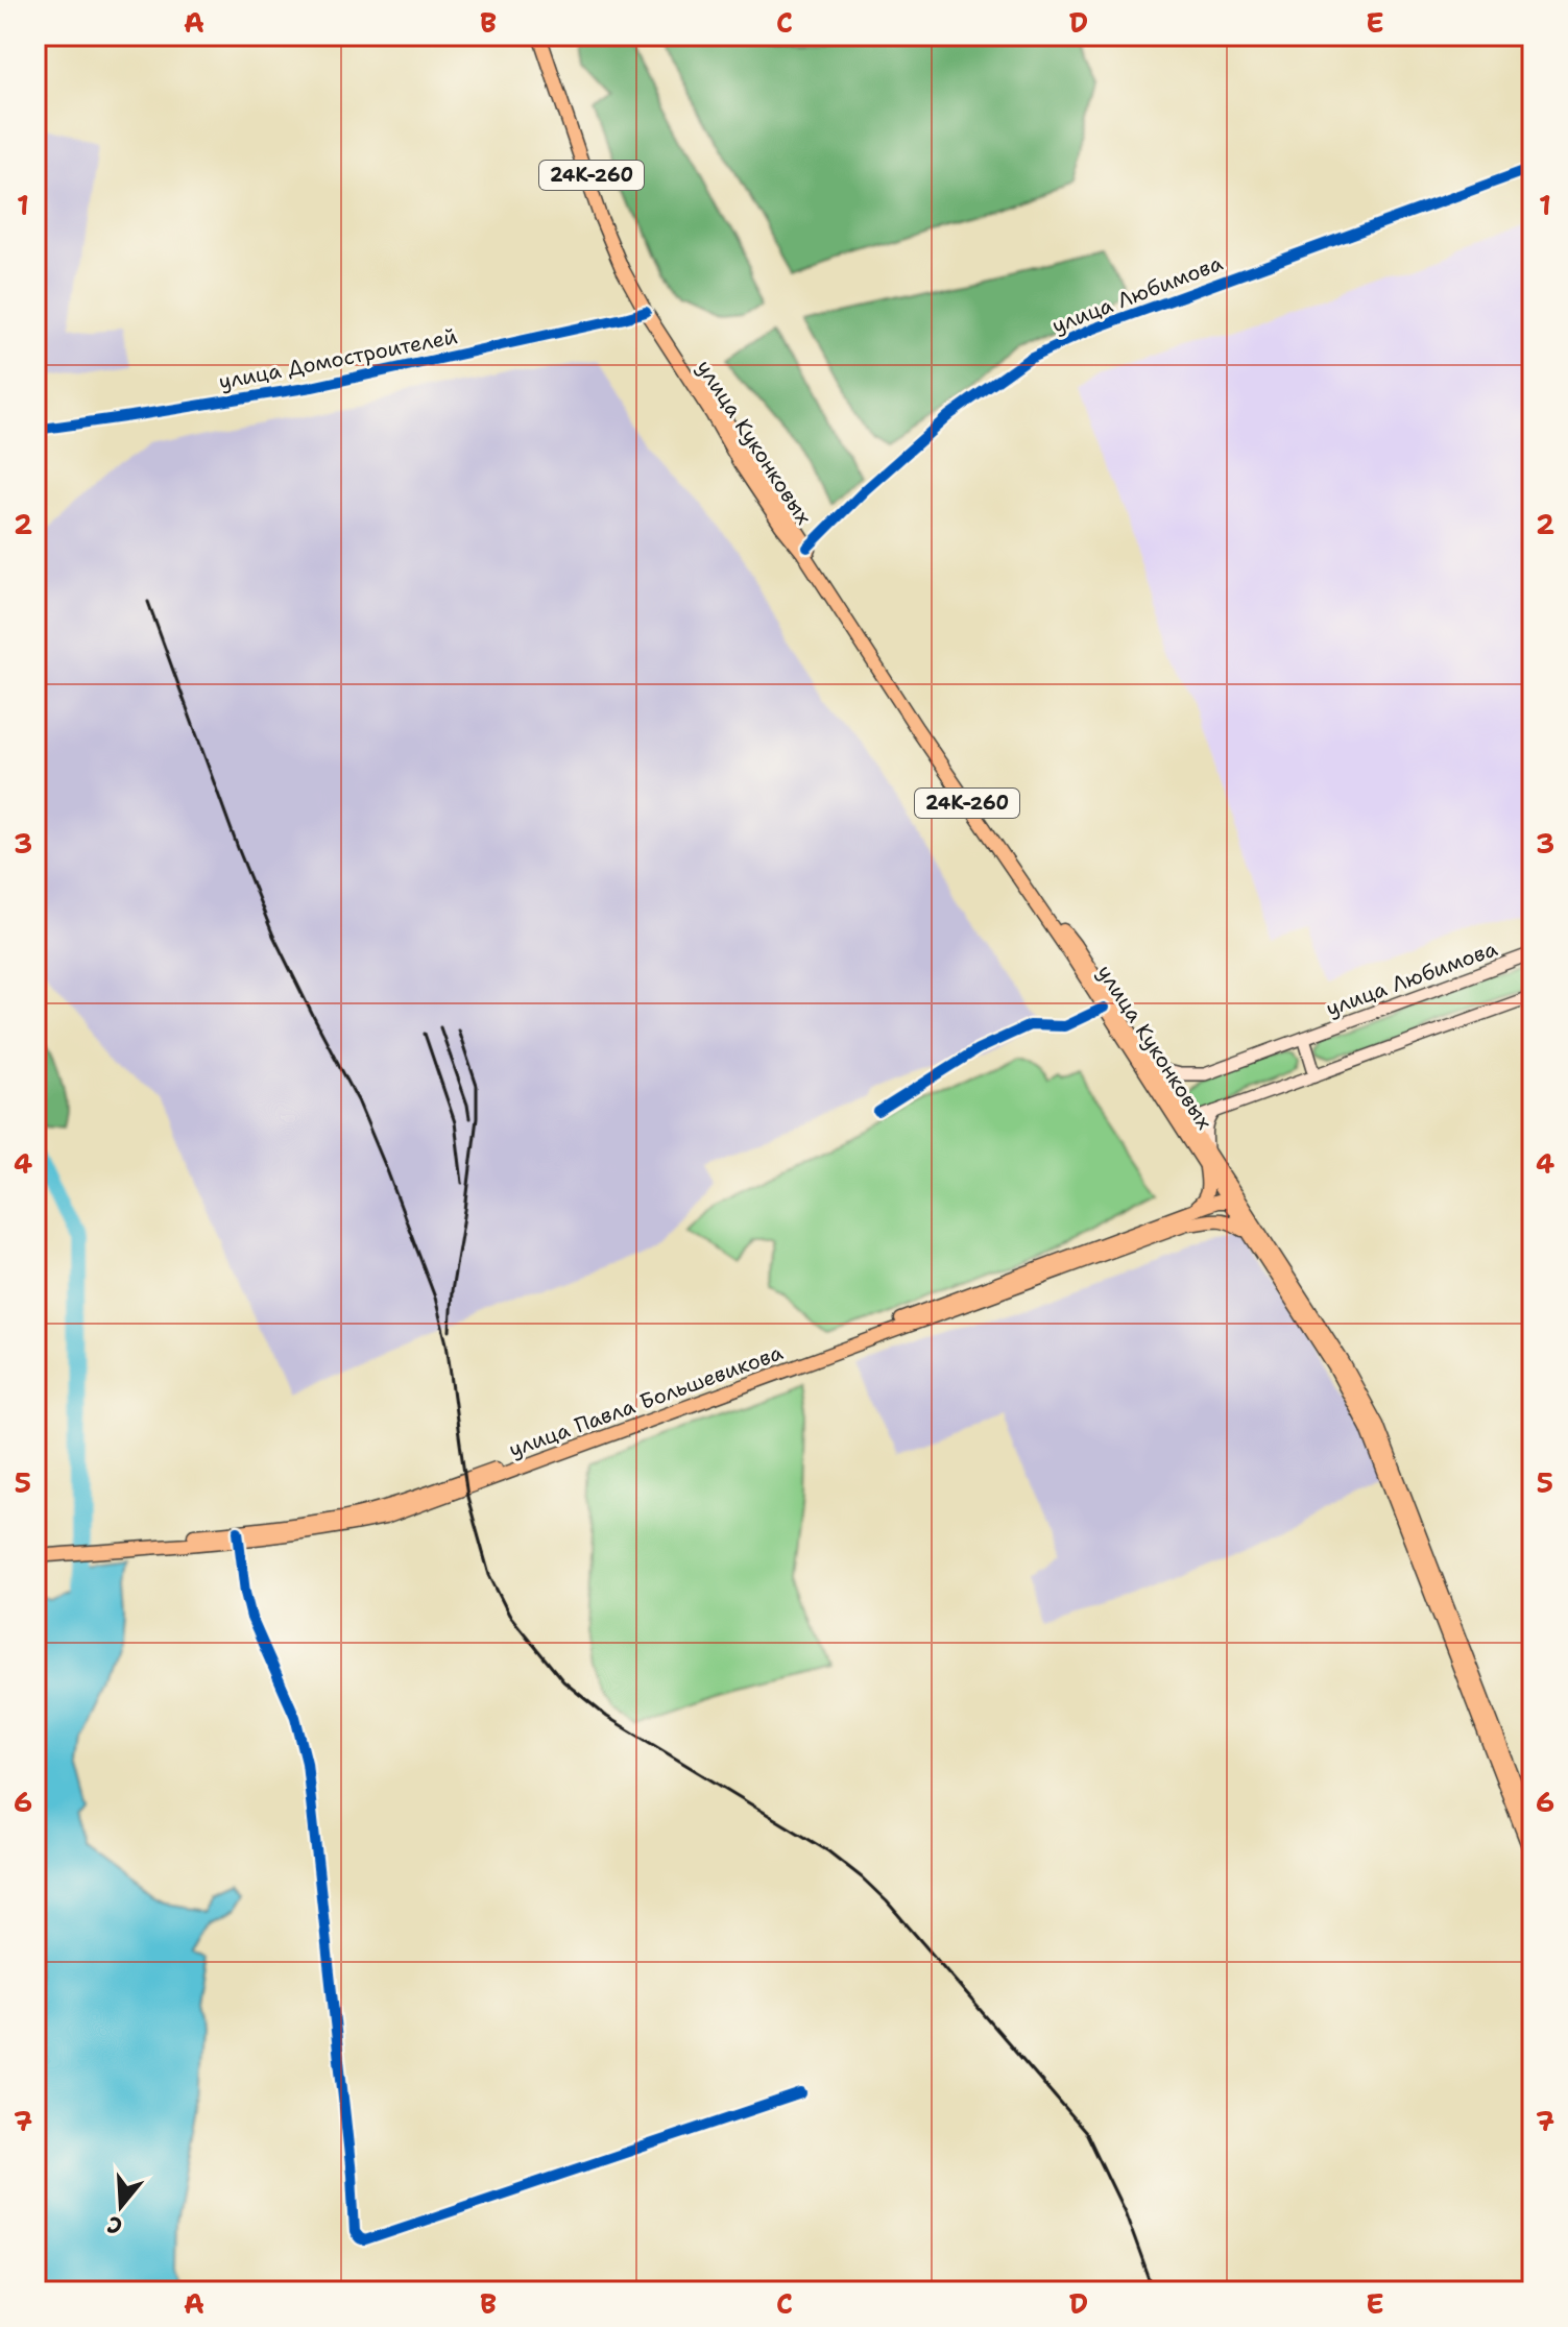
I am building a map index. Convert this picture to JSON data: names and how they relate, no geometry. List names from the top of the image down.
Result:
{
  "streets": {
    "main road": [
      "24К-260",
      "улица Любимова",
      "улица Куконковых",
      "улица Павла Большевикова"
    ],
    "street": ["улица Домостроителей"]
  },
  "crossings": [
    ["24К-260", "улица Домостроителей"],
    ["24К-260", "улица Куконковых"],
    ["улица Любимова", "улица Куконковых"],
    ["улица Домостроителей", "улица Куконковых"],
    ["улица Куконковых", "улица Павла Большевикова"]
  ],
  "north": "bottom",
  "grid": {
    "columns": [
      "A",
      "B",
      "C",
      "D",
      "E"
    ],
    "rows": [
      "1",
      "2",
      "3",
      "4",
      "5",
      "6",
      "7"
    ]
  }
}
